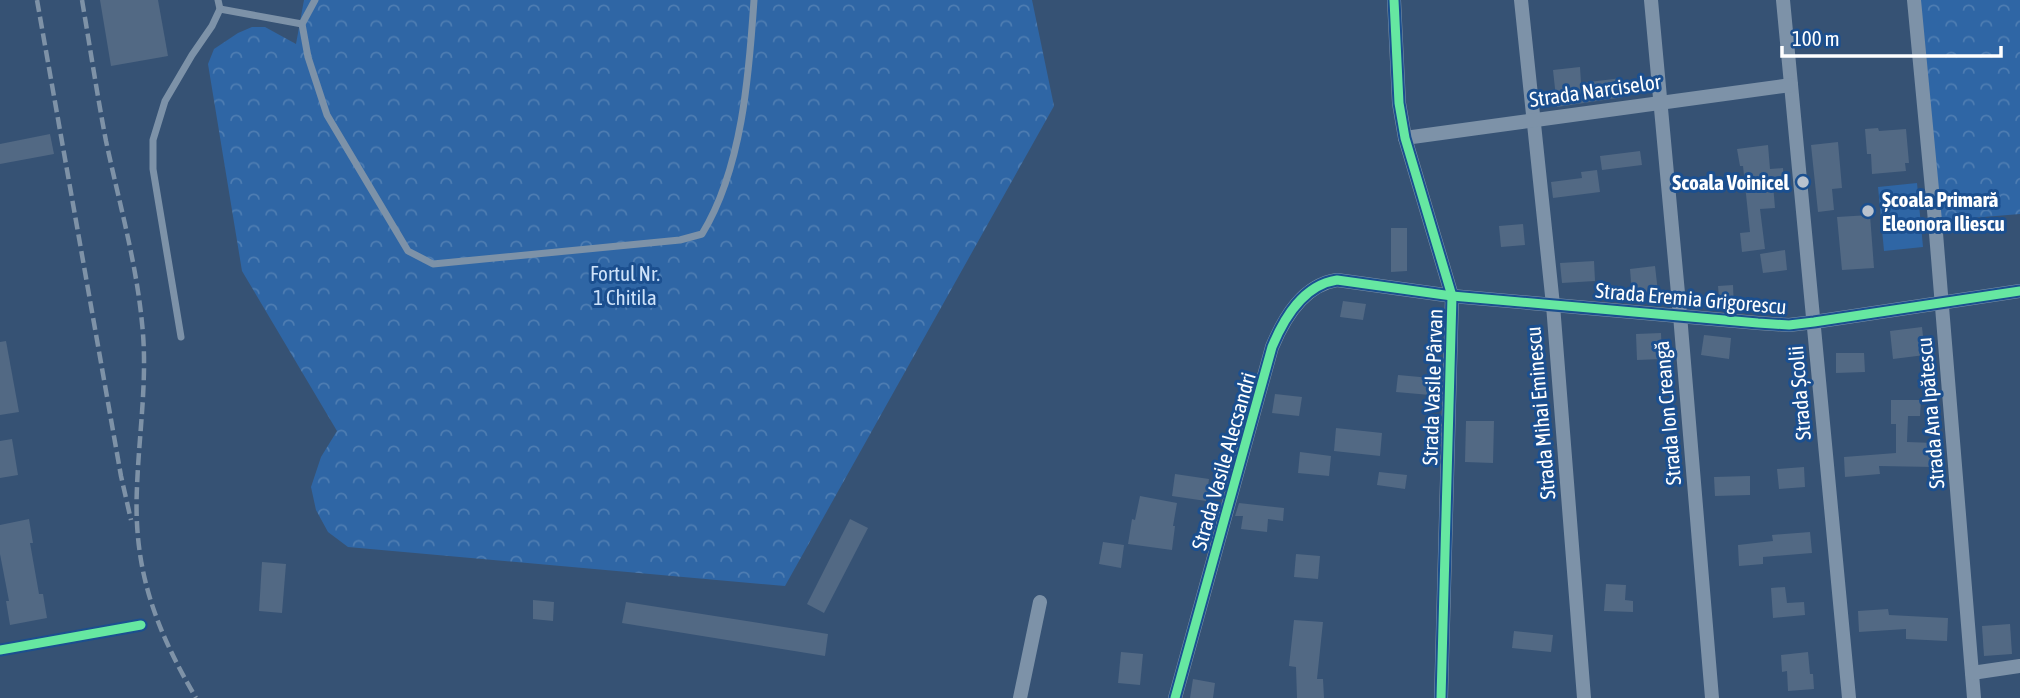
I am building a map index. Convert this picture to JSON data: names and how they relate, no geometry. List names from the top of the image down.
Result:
{
  "streets": {
    "street": [
      "Strada Narciselor",
      "Strada Eremia Grigorescu",
      "Strada Vasile Pârvan",
      "Strada Școlii",
      "Strada Mihai Eminescu",
      "Strada Ion Creangă",
      "Strada Ana Ipătescu",
      "Strada Vasile Alecsandri"
    ]
  },
  "crossings": [
    ["Strada Narciselor", "Strada Vasile Pârvan"],
    ["Strada Narciselor", "Strada Școlii"],
    ["Strada Narciselor", "Strada Mihai Eminescu"],
    ["Strada Narciselor", "Strada Ion Creangă"],
    ["Strada Eremia Grigorescu", "Strada Vasile Pârvan"],
    ["Strada Eremia Grigorescu", "Strada Școlii"],
    ["Strada Eremia Grigorescu", "Strada Mihai Eminescu"],
    ["Strada Eremia Grigorescu", "Strada Ion Creangă"],
    ["Strada Eremia Grigorescu", "Strada Ana Ipătescu"],
    ["Strada Eremia Grigorescu", "Strada Vasile Alecsandri"]
  ],
  "parks": ["Fortul Nr. 1 Chitila"],
  "places": ["Scoala Voinicel", "Școala Primară Eleonora Iliescu"],
  "scale_bar": "100 m"
}
